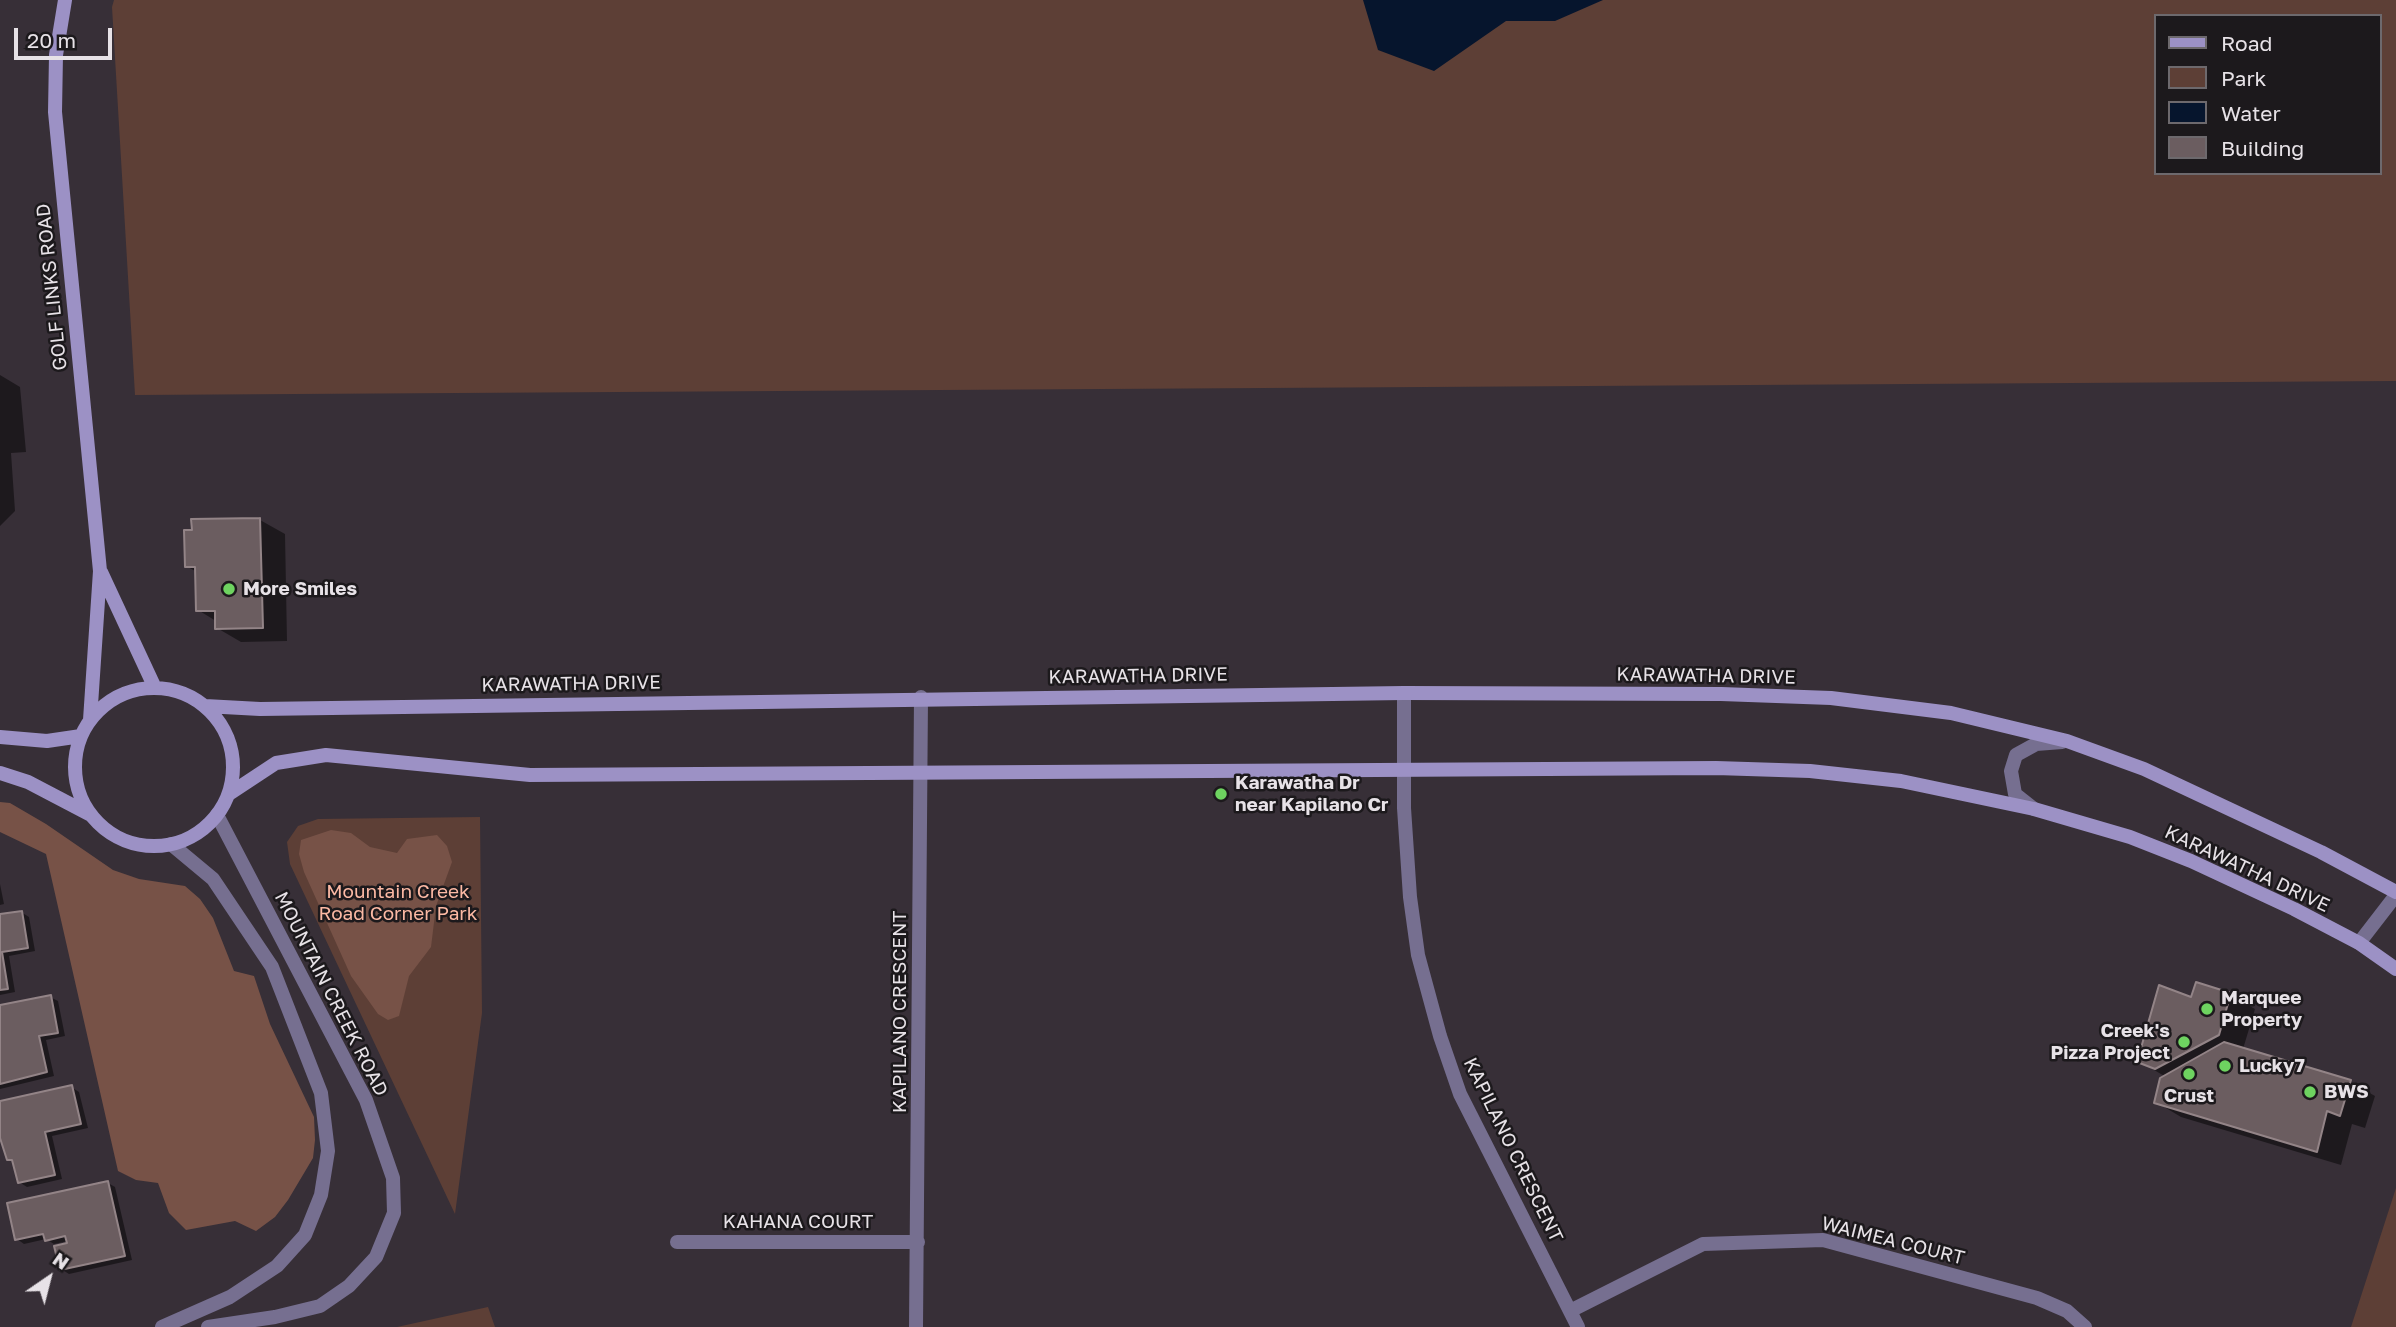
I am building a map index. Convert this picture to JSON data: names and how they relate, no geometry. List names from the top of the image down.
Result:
{
  "streets": {
    "main road": ["GOLF LINKS ROAD", "KARAWATHA DRIVE"],
    "street": [
      "MOUNTAIN CREEK ROAD",
      "KAPILANO CRESCENT",
      "KAHANA COURT",
      "WAIMEA COURT"
    ]
  },
  "crossings": [
    ["GOLF LINKS ROAD", "KARAWATHA DRIVE"],
    ["GOLF LINKS ROAD", "MOUNTAIN CREEK ROAD"],
    ["KARAWATHA DRIVE", "MOUNTAIN CREEK ROAD"],
    ["KARAWATHA DRIVE", "KAPILANO CRESCENT"],
    ["KAPILANO CRESCENT", "KAHANA COURT"],
    ["KAPILANO CRESCENT", "WAIMEA COURT"]
  ],
  "parks": ["Mountain Creek Road Corner Park"],
  "places": [
    "More Smiles",
    "Karawatha Dr near Kapilano Cr",
    "Marquee Property",
    "Creek's Pizza Project",
    "Lucky7",
    "Crust",
    "BWS"
  ],
  "legend": [
    "Road",
    "Park",
    "Water",
    "Building"
  ],
  "scale_bar": "20 m",
  "north": "top right"
}
